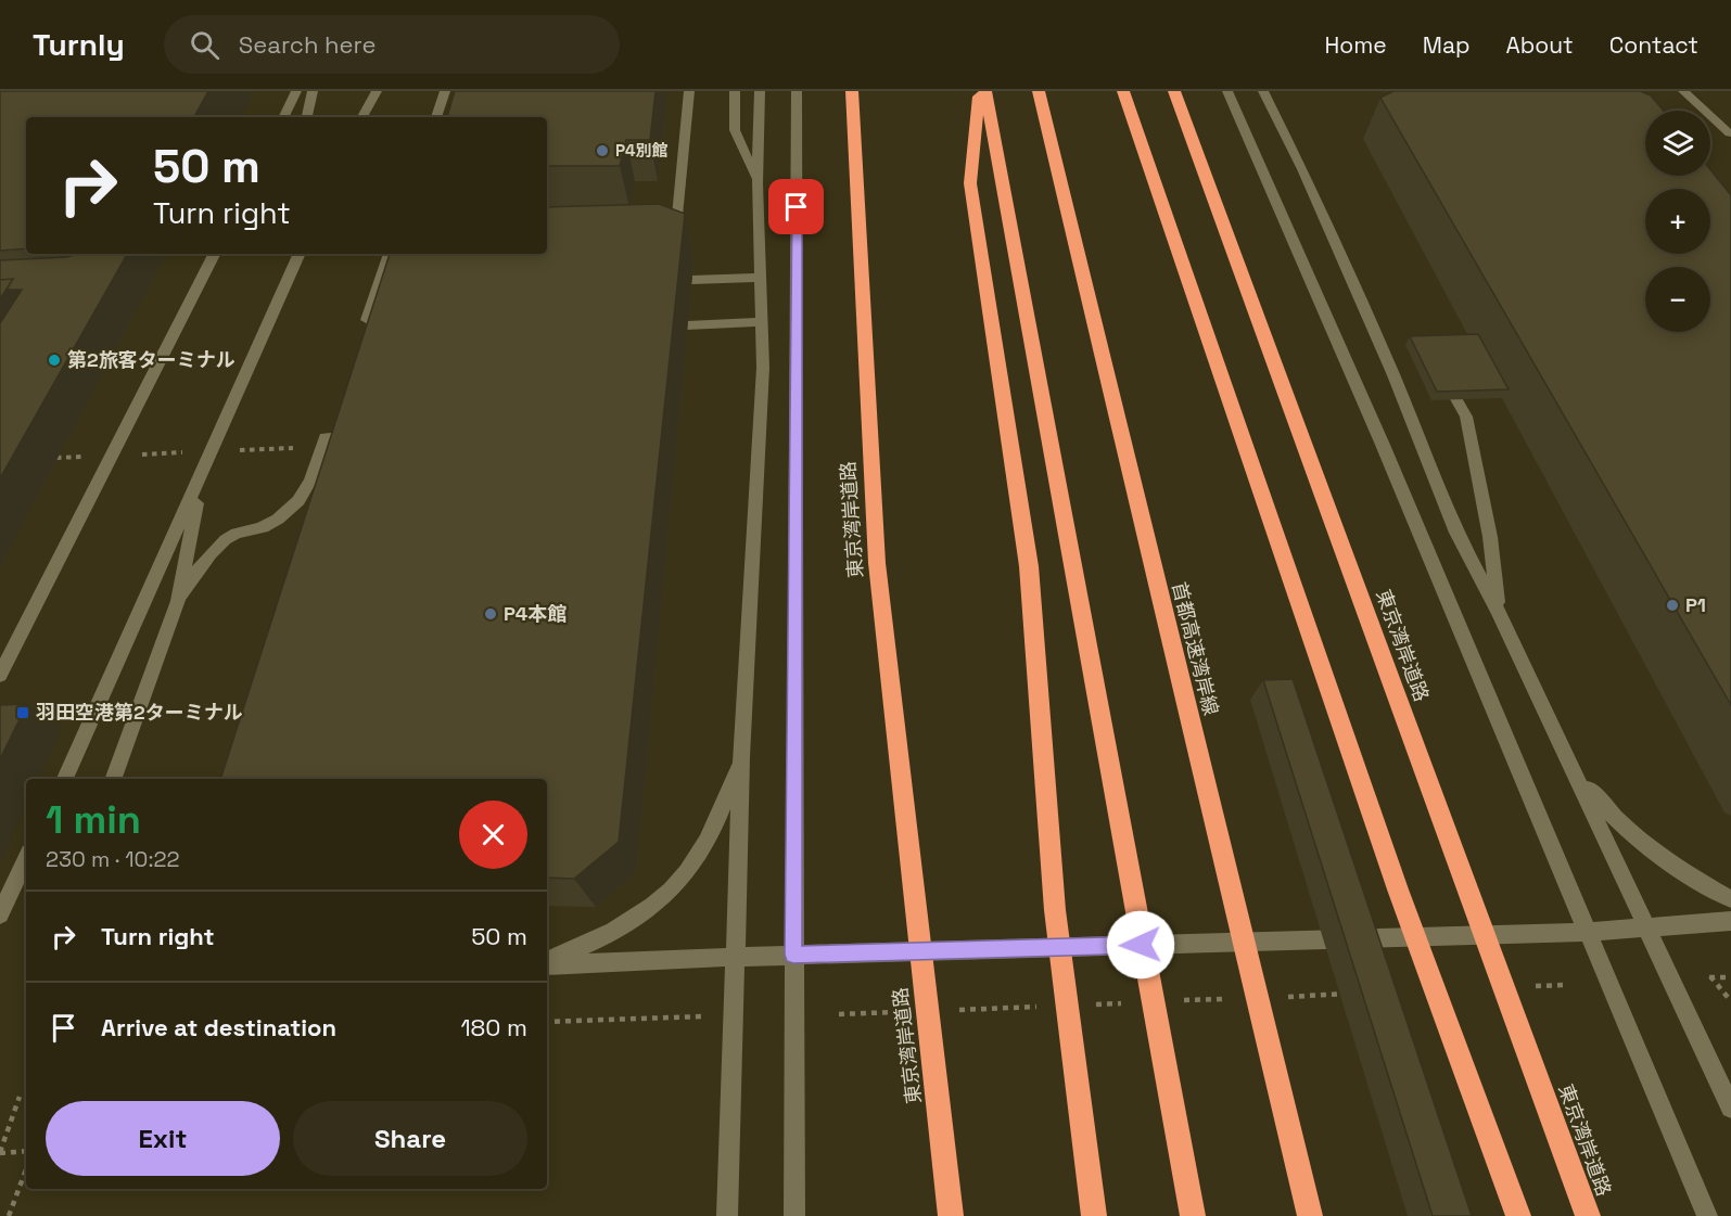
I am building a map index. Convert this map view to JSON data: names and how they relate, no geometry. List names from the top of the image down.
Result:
{
  "streets": {
    "highway": ["東京湾岸道路", "首都高速湾岸線"]
  },
  "places": {
    "other": [
      "P4別館",
      "第2旅客ターミナル",
      "P1",
      "P4本館"
    ],
    "transit": ["羽田空港第2ターミナル"]
  },
  "page": {
    "header": "Turnly",
    "search": "Search here",
    "nav": [
      "Home",
      "Map",
      "About",
      "Contact"
    ],
    "map_buttons": ["+", "−"],
    "turn": ["50 m", "Turn right"],
    "heading": ["1 min", "230 m · 10:22"],
    "list": [
      {
        "name": "Turn right",
        "value": "50 m"
      },
      {
        "name": "Arrive at destination",
        "value": "180 m"
      }
    ],
    "buttons": ["Exit", "Share"]
  }
}
